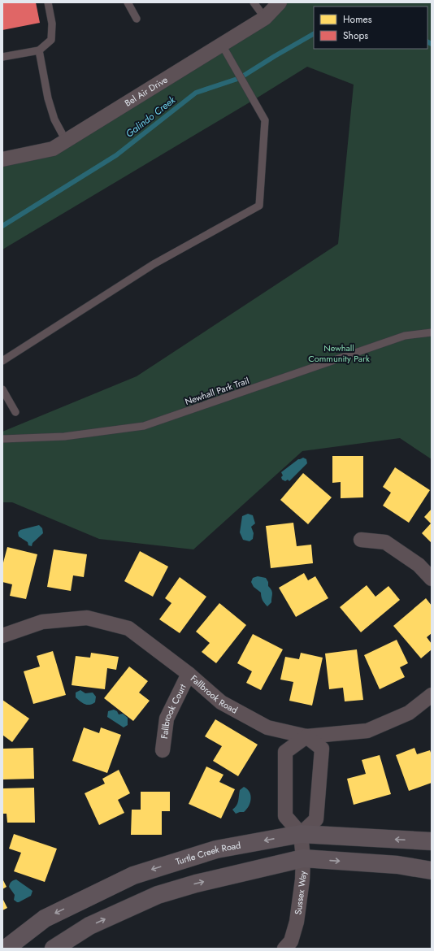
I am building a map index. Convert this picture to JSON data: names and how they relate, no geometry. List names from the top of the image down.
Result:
{
  "streets": {
    "street": [
      "Bel Air Drive",
      "Fallbrook Road",
      "Fallbrook Court",
      "Turtle Creek Road",
      "Sussex Way"
    ],
    "lane": ["Newhall Park Trail"]
  },
  "crossings": [
    ["Fallbrook Road", "Fallbrook Court"],
    ["Turtle Creek Road", "Sussex Way"]
  ],
  "water": ["Galindo Creek"],
  "parks": ["Newhall Community Park"],
  "legend": ["Homes", "Shops"]
}
